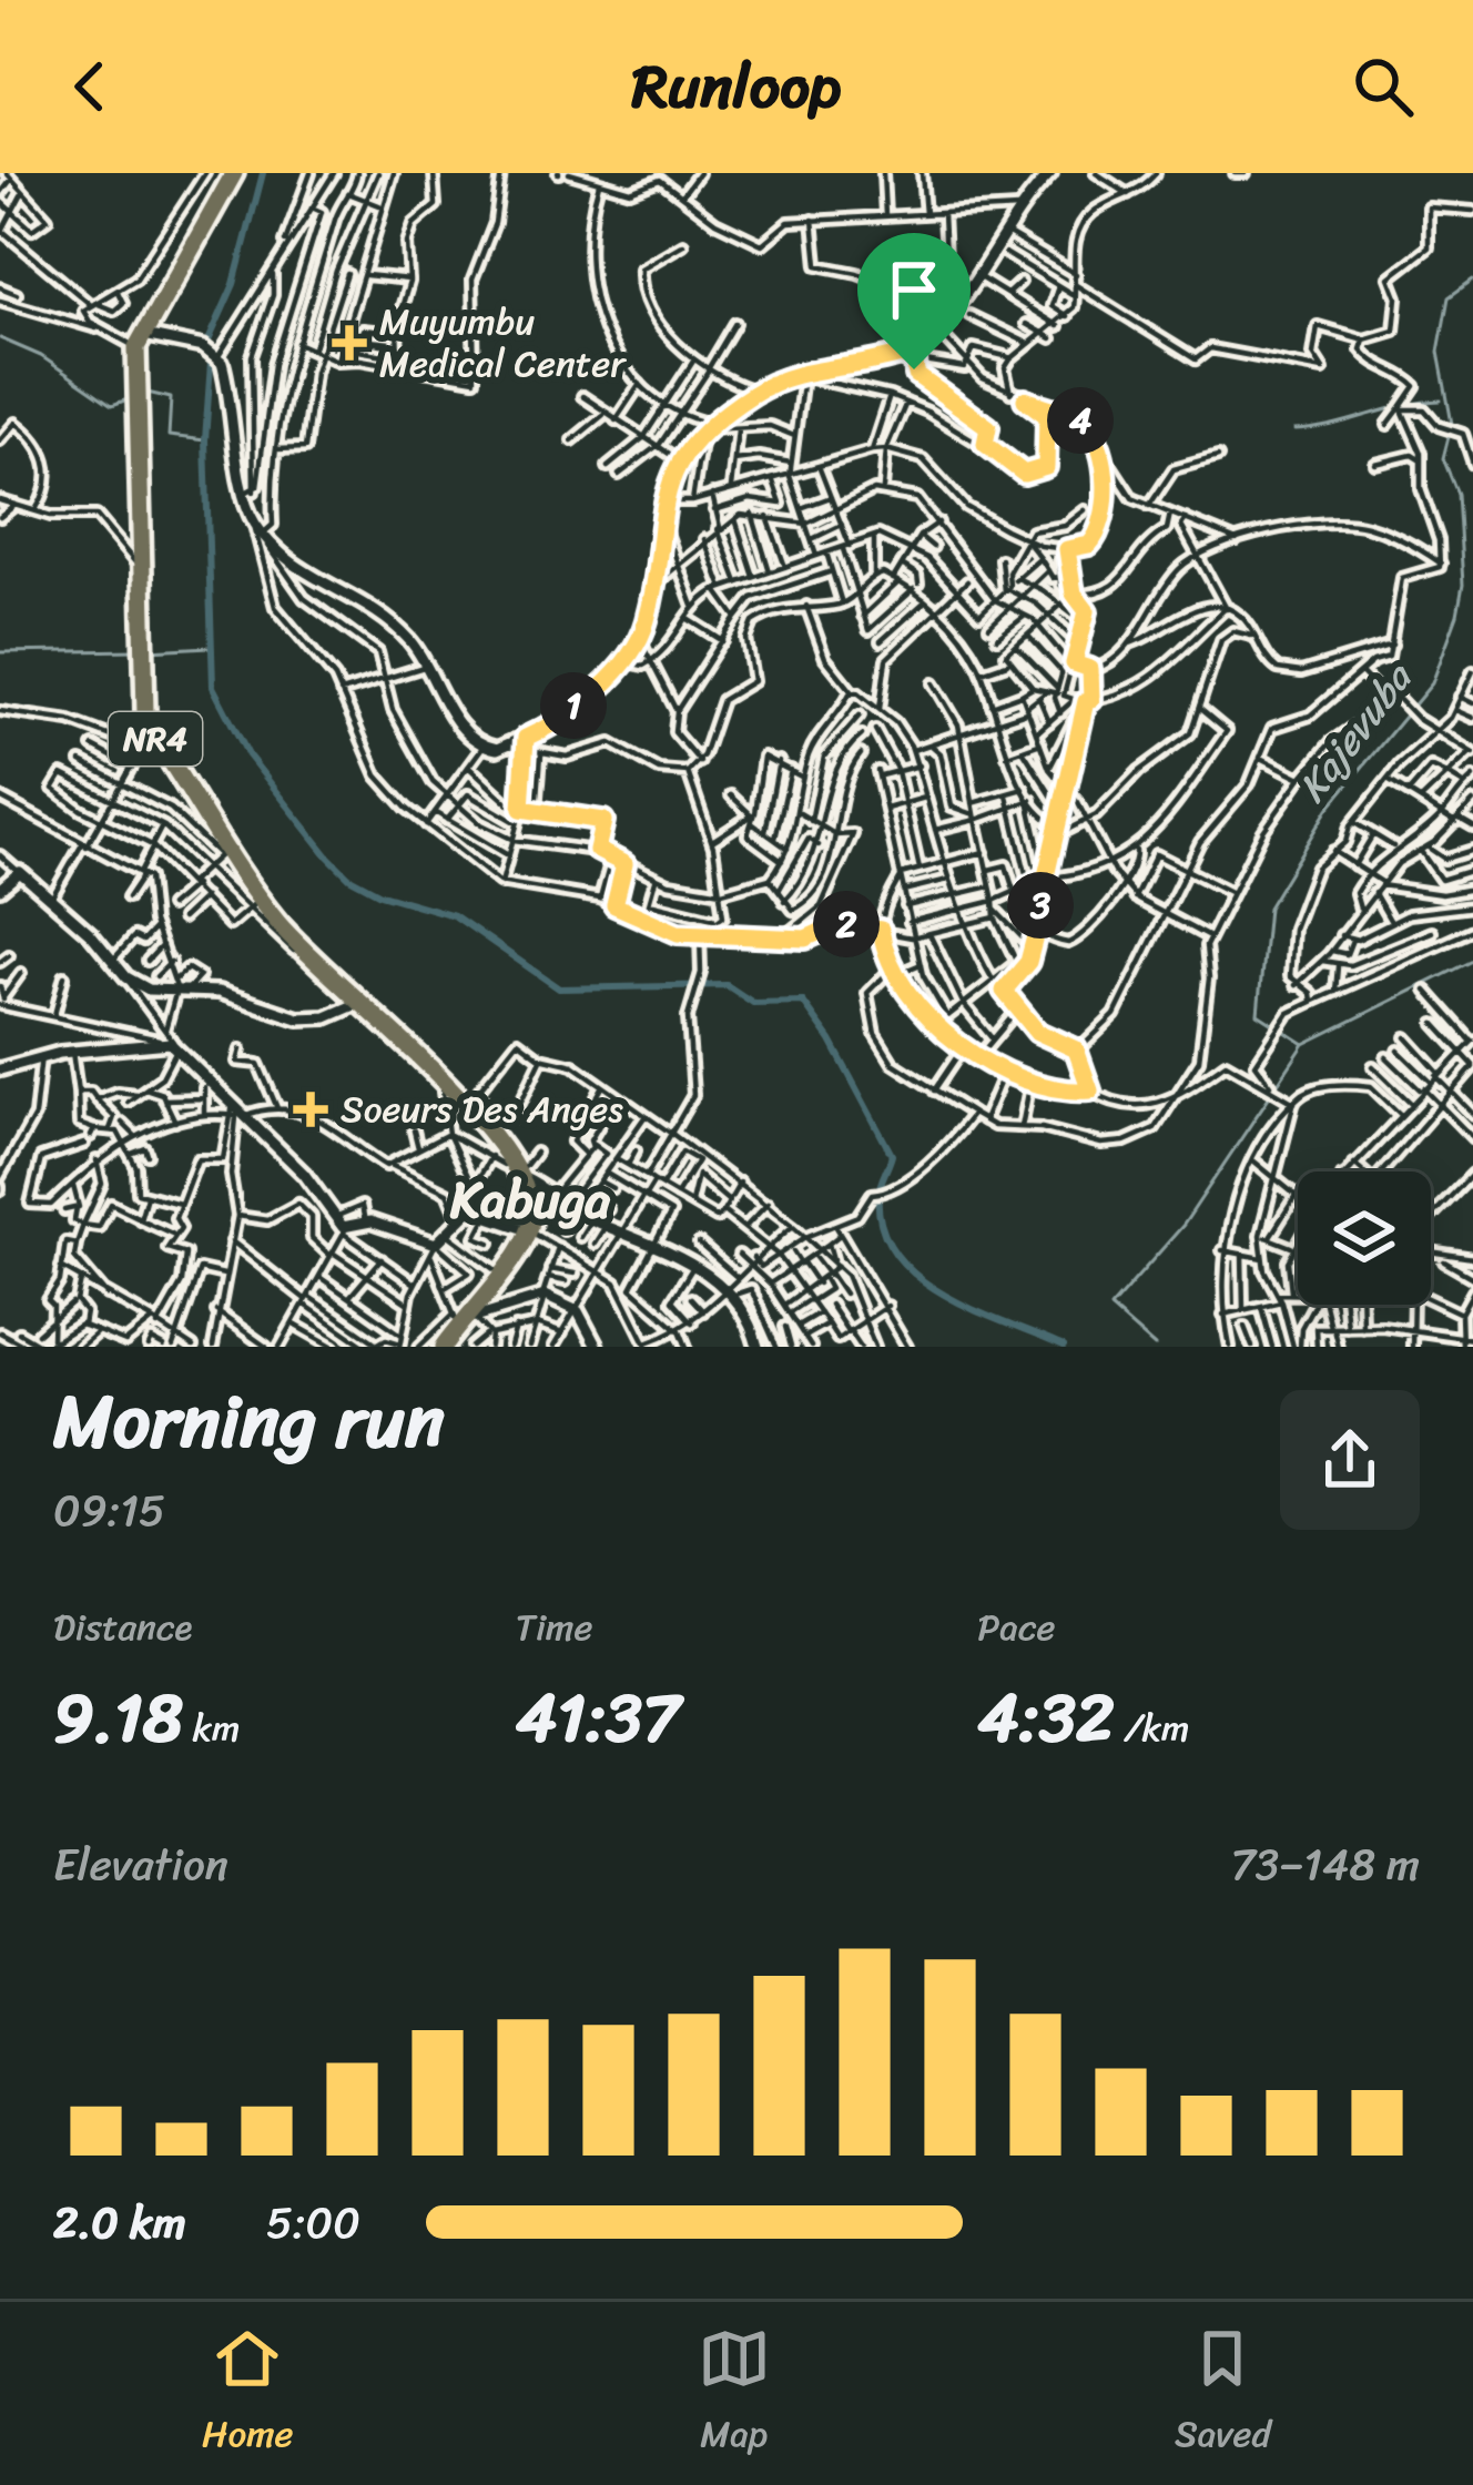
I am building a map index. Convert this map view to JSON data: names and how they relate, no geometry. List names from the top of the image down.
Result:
{
  "streets": {
    "highway": ["NR4"]
  },
  "districts": ["Kabuga"],
  "water": ["Kajevuba"],
  "places": {
    "health": ["Muyumbu Medical Center", "Soeurs Des Anges"]
  },
  "page": {
    "header": "Runloop",
    "pins": [
      "4",
      "1",
      "3",
      "2"
    ],
    "heading": ["Morning run", "09:15"],
    "stats": [
      ["Distance", "9.18 km"],
      ["Time", "41:37"],
      ["Pace", "4:32 /km"]
    ],
    "chart": ["Elevation", "73–148 m"],
    "list": [
      {
        "name": "2.0 km",
        "note": "5:00"
      }
    ],
    "tabs": ["Home", "Map", "Saved"]
  }
}
